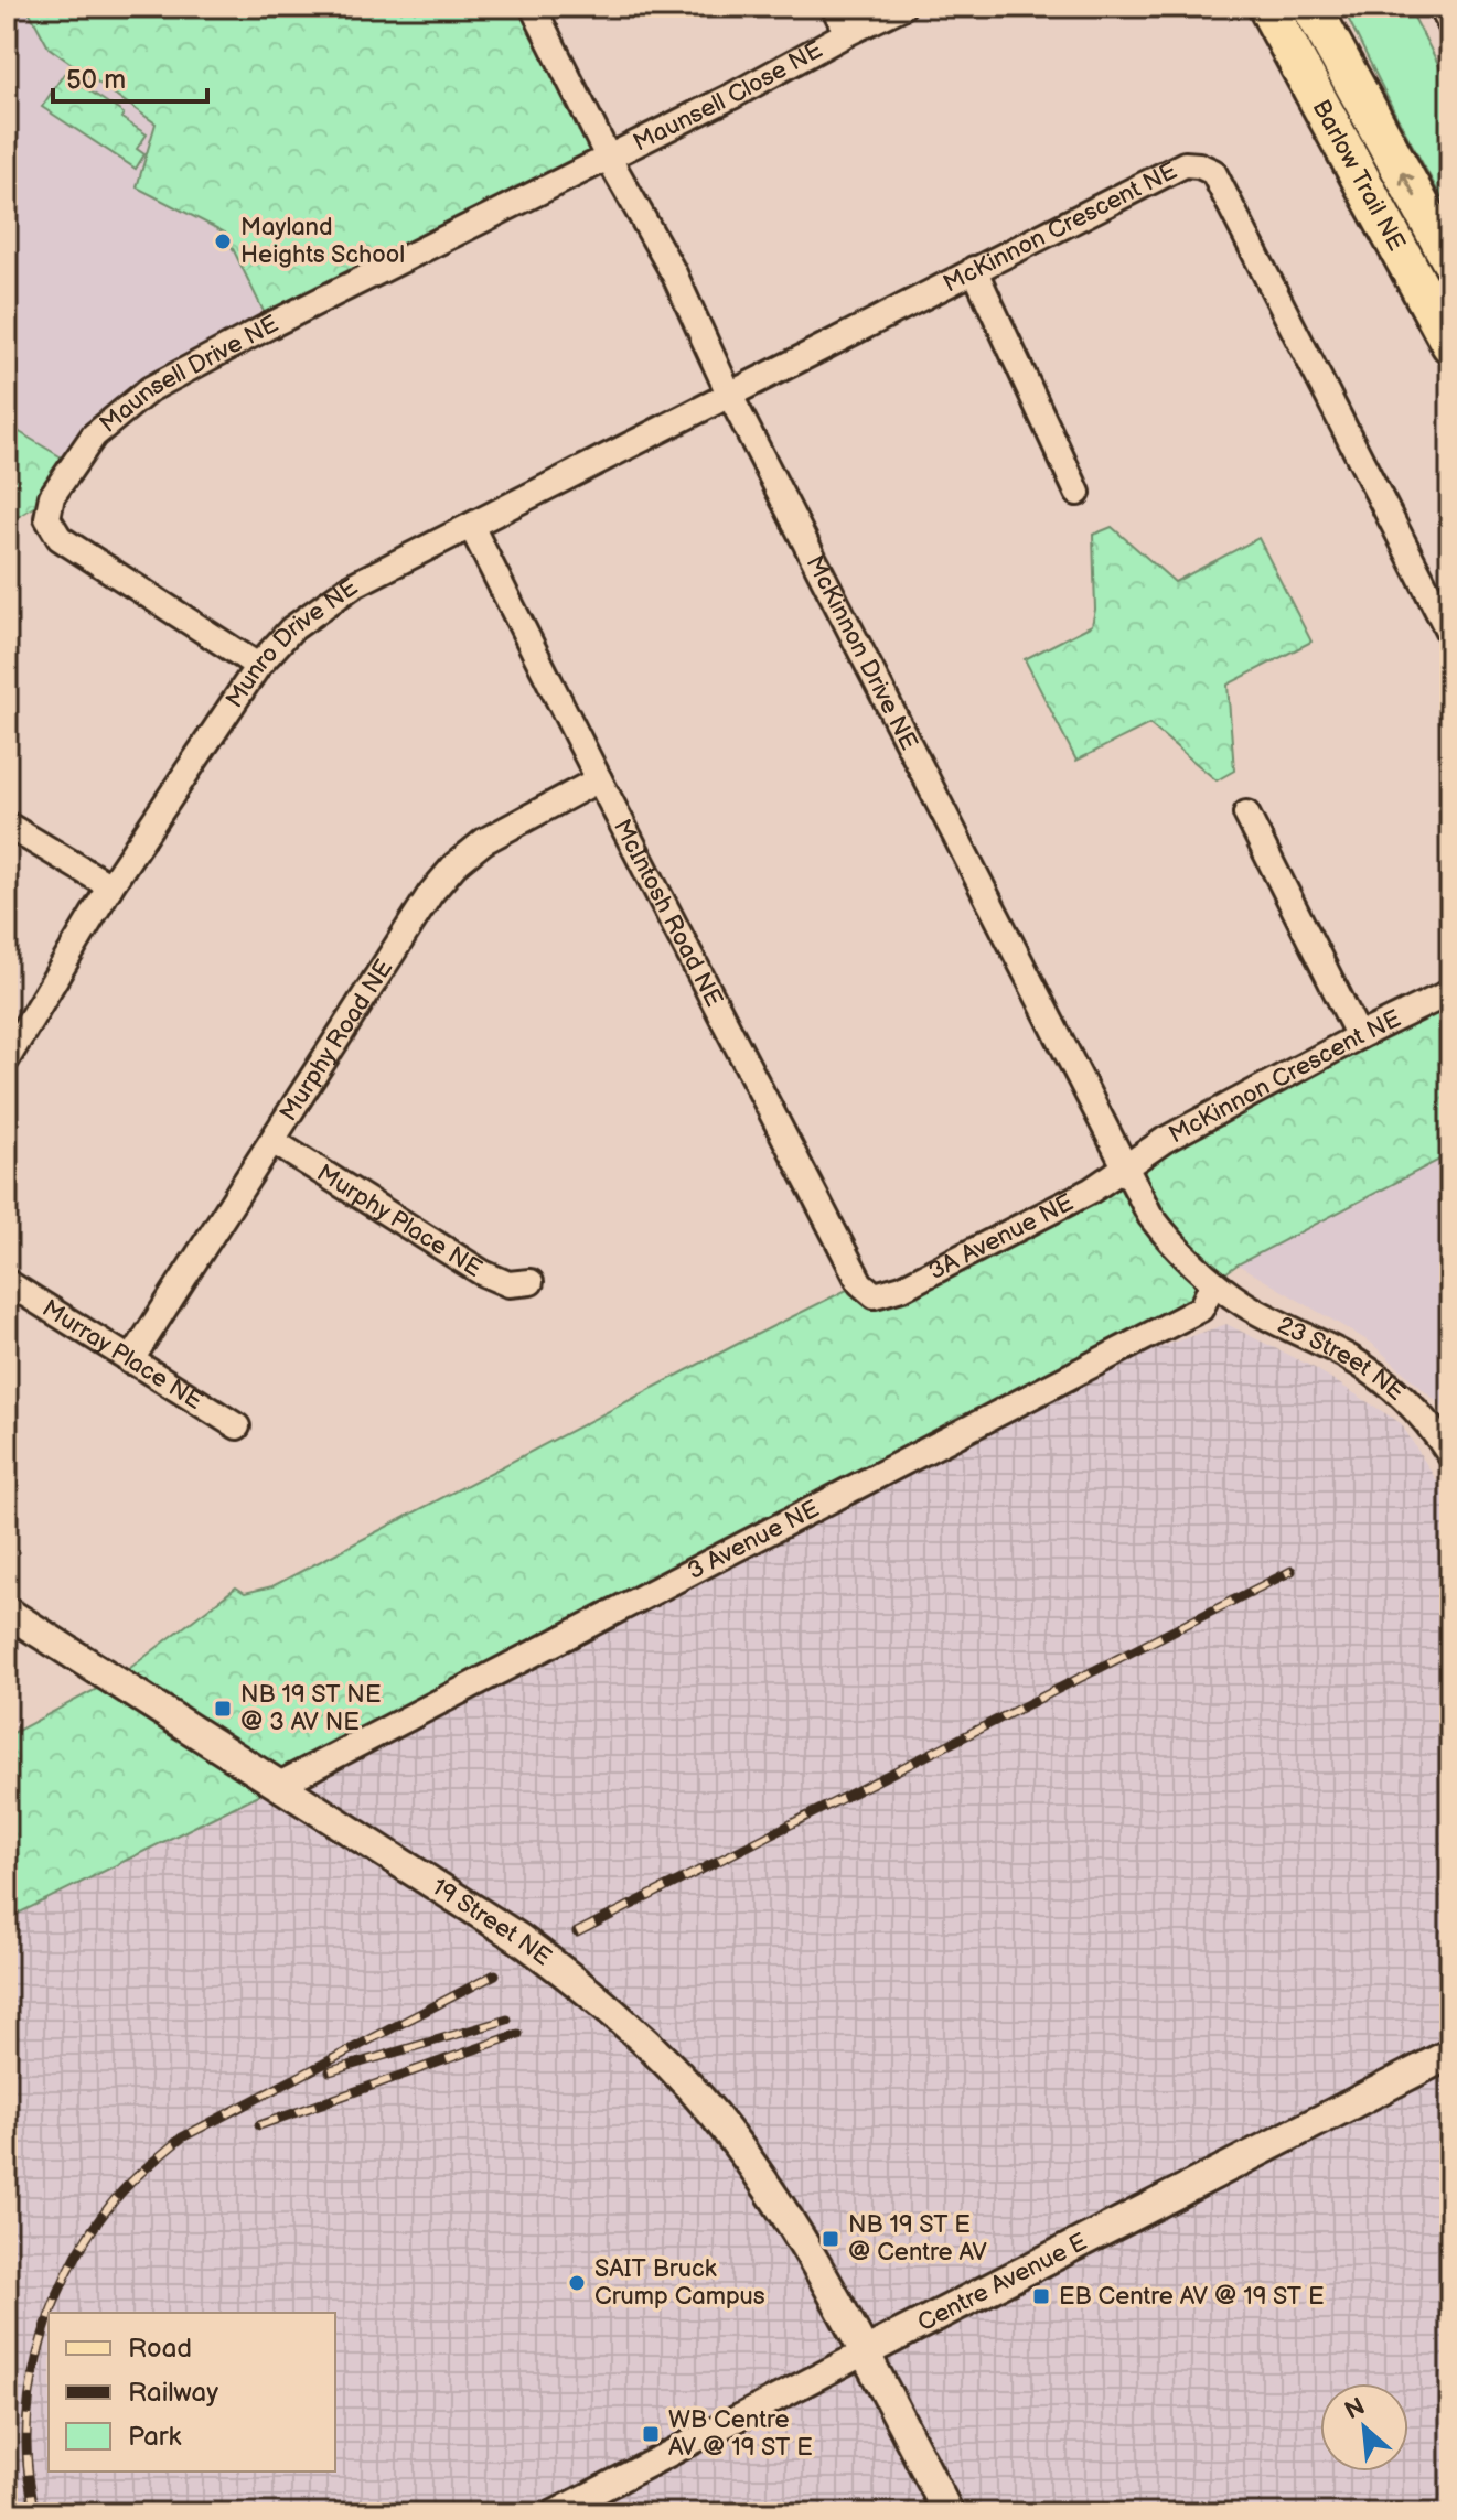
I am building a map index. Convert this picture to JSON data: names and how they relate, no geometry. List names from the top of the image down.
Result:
{
  "streets": {
    "main road": ["Barlow Trail NE"],
    "street": [
      "Maunsell Close NE",
      "McKinnon Crescent NE",
      "Maunsell Drive NE",
      "Munro Drive NE",
      "McKinnon Drive NE",
      "McIntosh Road NE",
      "Murphy Road NE",
      "Murphy Place NE",
      "3A Avenue NE",
      "Murray Place NE",
      "23 Street NE",
      "3 Avenue NE",
      "19 Street NE",
      "Centre Avenue E"
    ]
  },
  "crossings": [
    ["Maunsell Close NE", "Maunsell Drive NE"],
    ["Maunsell Close NE", "McKinnon Drive NE"],
    ["McKinnon Crescent NE", "Munro Drive NE"],
    ["McKinnon Crescent NE", "McKinnon Drive NE"],
    ["McKinnon Crescent NE", "3A Avenue NE"],
    ["Maunsell Drive NE", "Munro Drive NE"],
    ["Maunsell Drive NE", "McKinnon Drive NE"],
    ["Munro Drive NE", "McKinnon Drive NE"],
    ["Munro Drive NE", "McIntosh Road NE"],
    ["McKinnon Drive NE", "3A Avenue NE"],
    ["McKinnon Drive NE", "23 Street NE"],
    ["McKinnon Drive NE", "3 Avenue NE"],
    ["McIntosh Road NE", "Murphy Road NE"],
    ["McIntosh Road NE", "3A Avenue NE"],
    ["Murphy Road NE", "Murphy Place NE"],
    ["Murphy Road NE", "Murray Place NE"],
    ["23 Street NE", "3 Avenue NE"],
    ["3 Avenue NE", "19 Street NE"],
    ["19 Street NE", "Centre Avenue E"]
  ],
  "places": {
    "other": ["Mayland Heights School", "SAIT Bruck Crump Campus"],
    "transit": [
      "NB 19 ST NE @ 3 AV NE",
      "NB 19 ST E @ Centre AV",
      "EB Centre AV @ 19 ST E",
      "WB Centre AV @ 19 ST E"
    ]
  },
  "legend": ["Road", "Railway", "Park"],
  "scale_bar": "50 m",
  "north": "top left"
}
